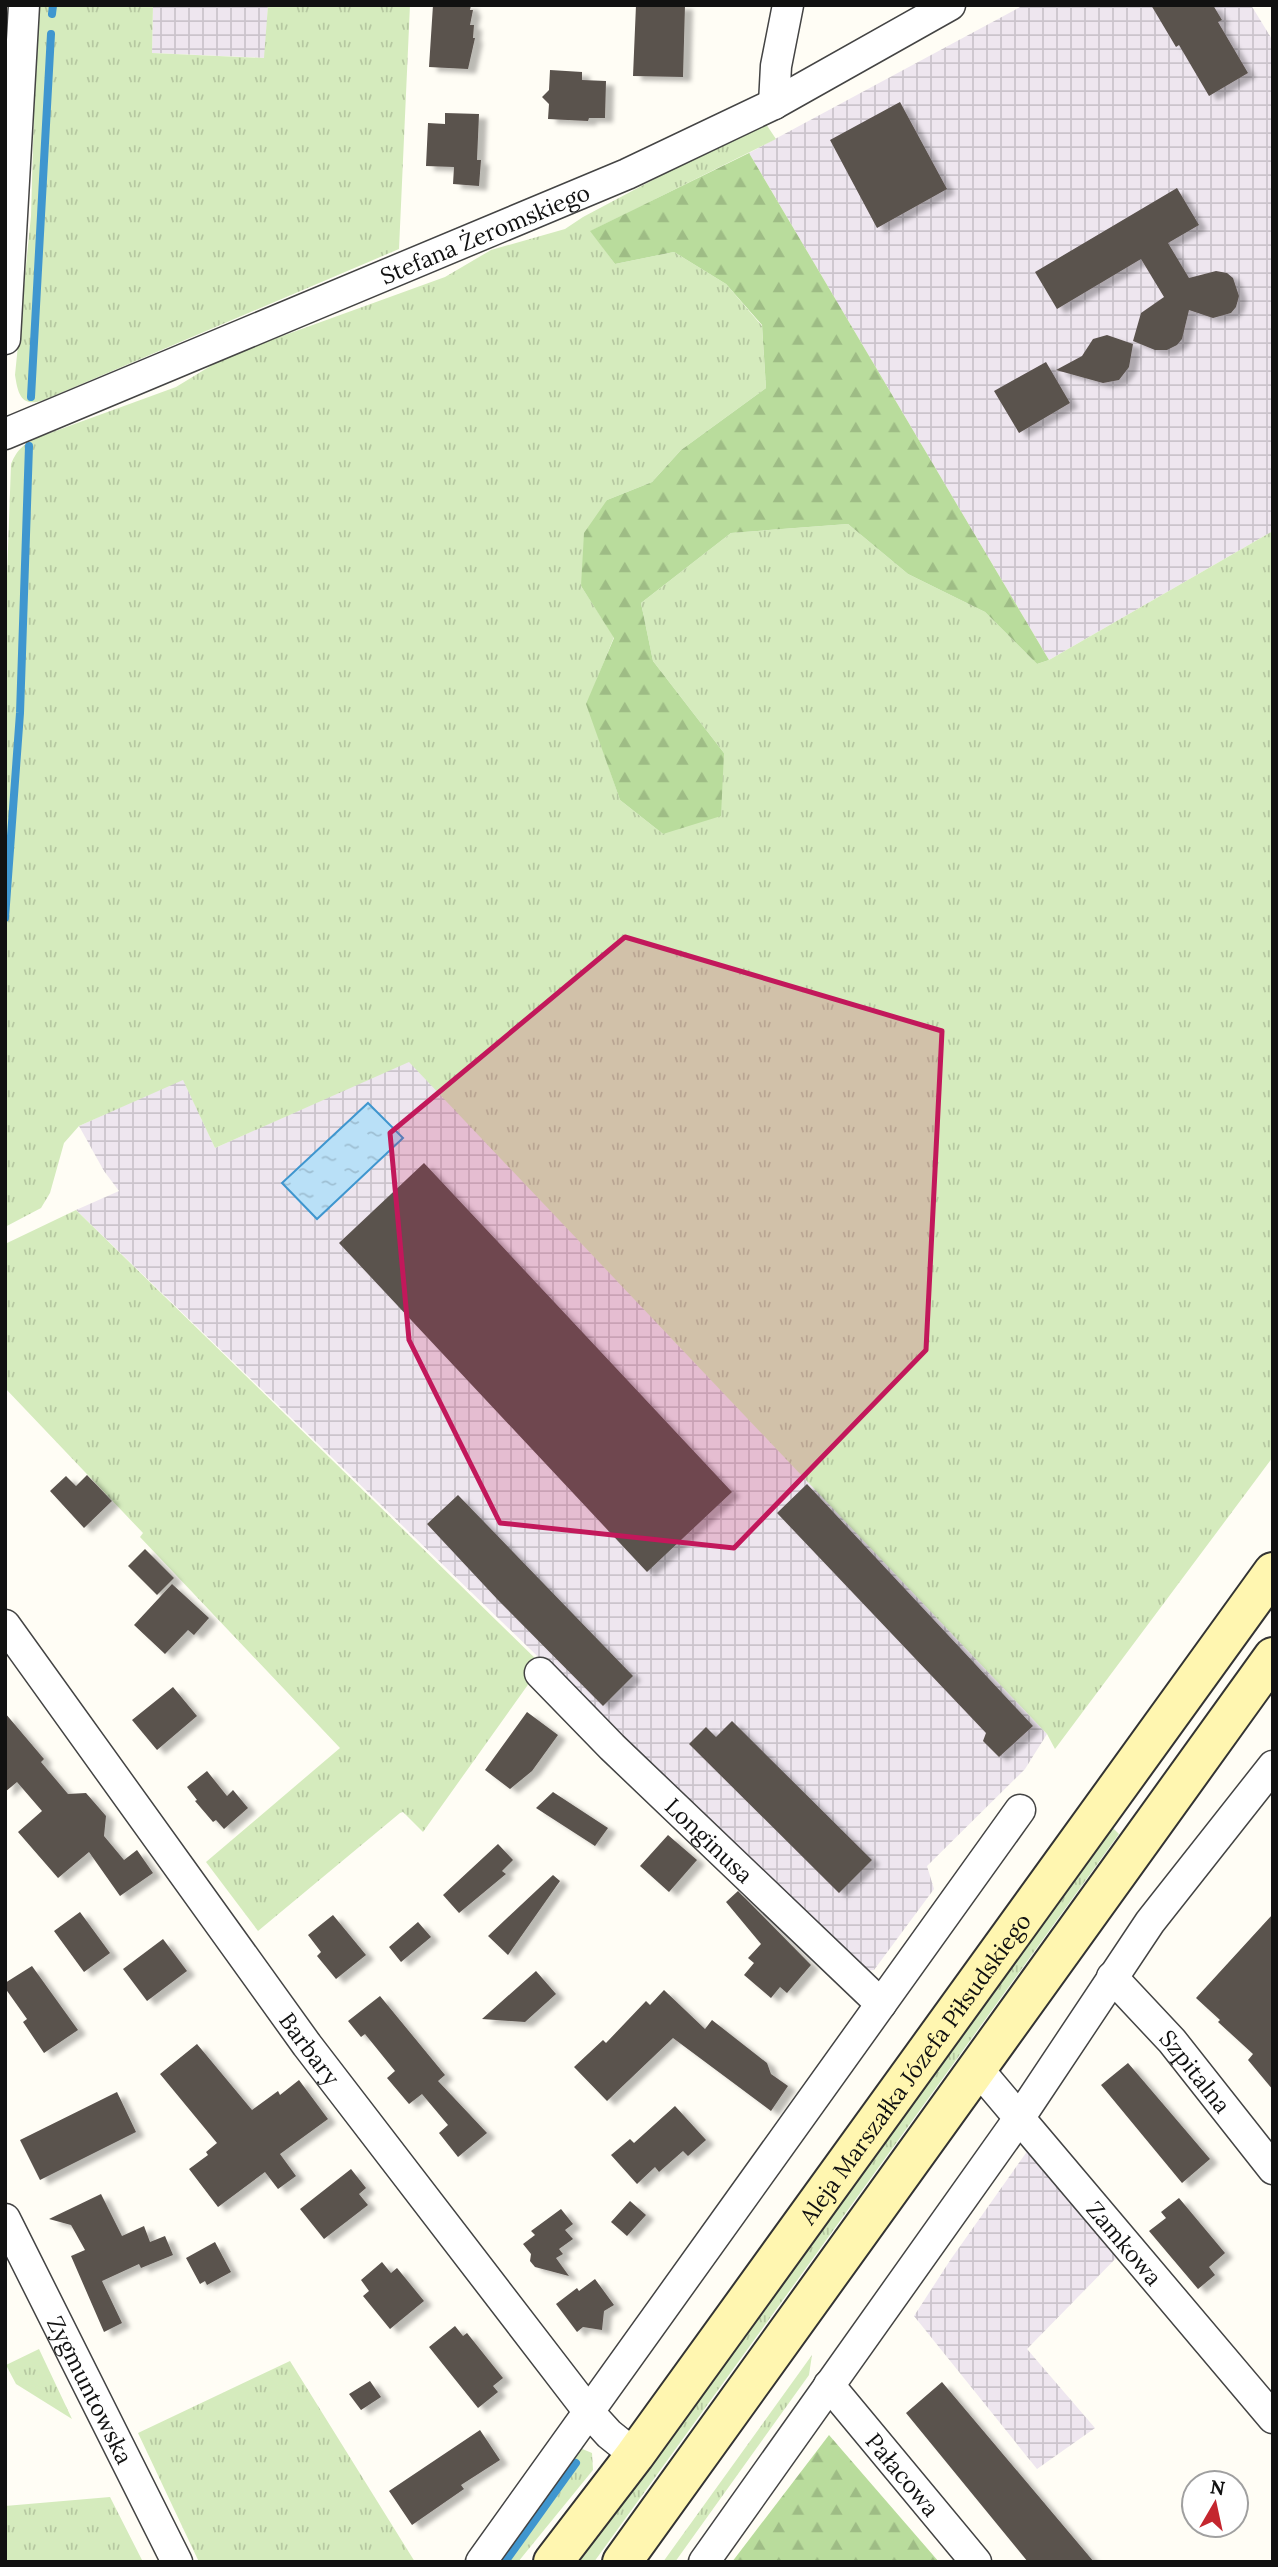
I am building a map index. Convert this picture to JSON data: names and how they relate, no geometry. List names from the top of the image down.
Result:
{
  "streets": {
    "main road": ["Aleja Marszałka Józefa Piłsudskiego"],
    "street": [
      "Stefana Żeromskiego",
      "Longinusa",
      "Barbary",
      "Szpitalna",
      "Zamkowa",
      "Zygmuntowska",
      "Pałacowa"
    ]
  },
  "crossings": [
    ["Barbary", "Aleja Marszałka Józefa Piłsudskiego"]
  ],
  "north": "top"
}
